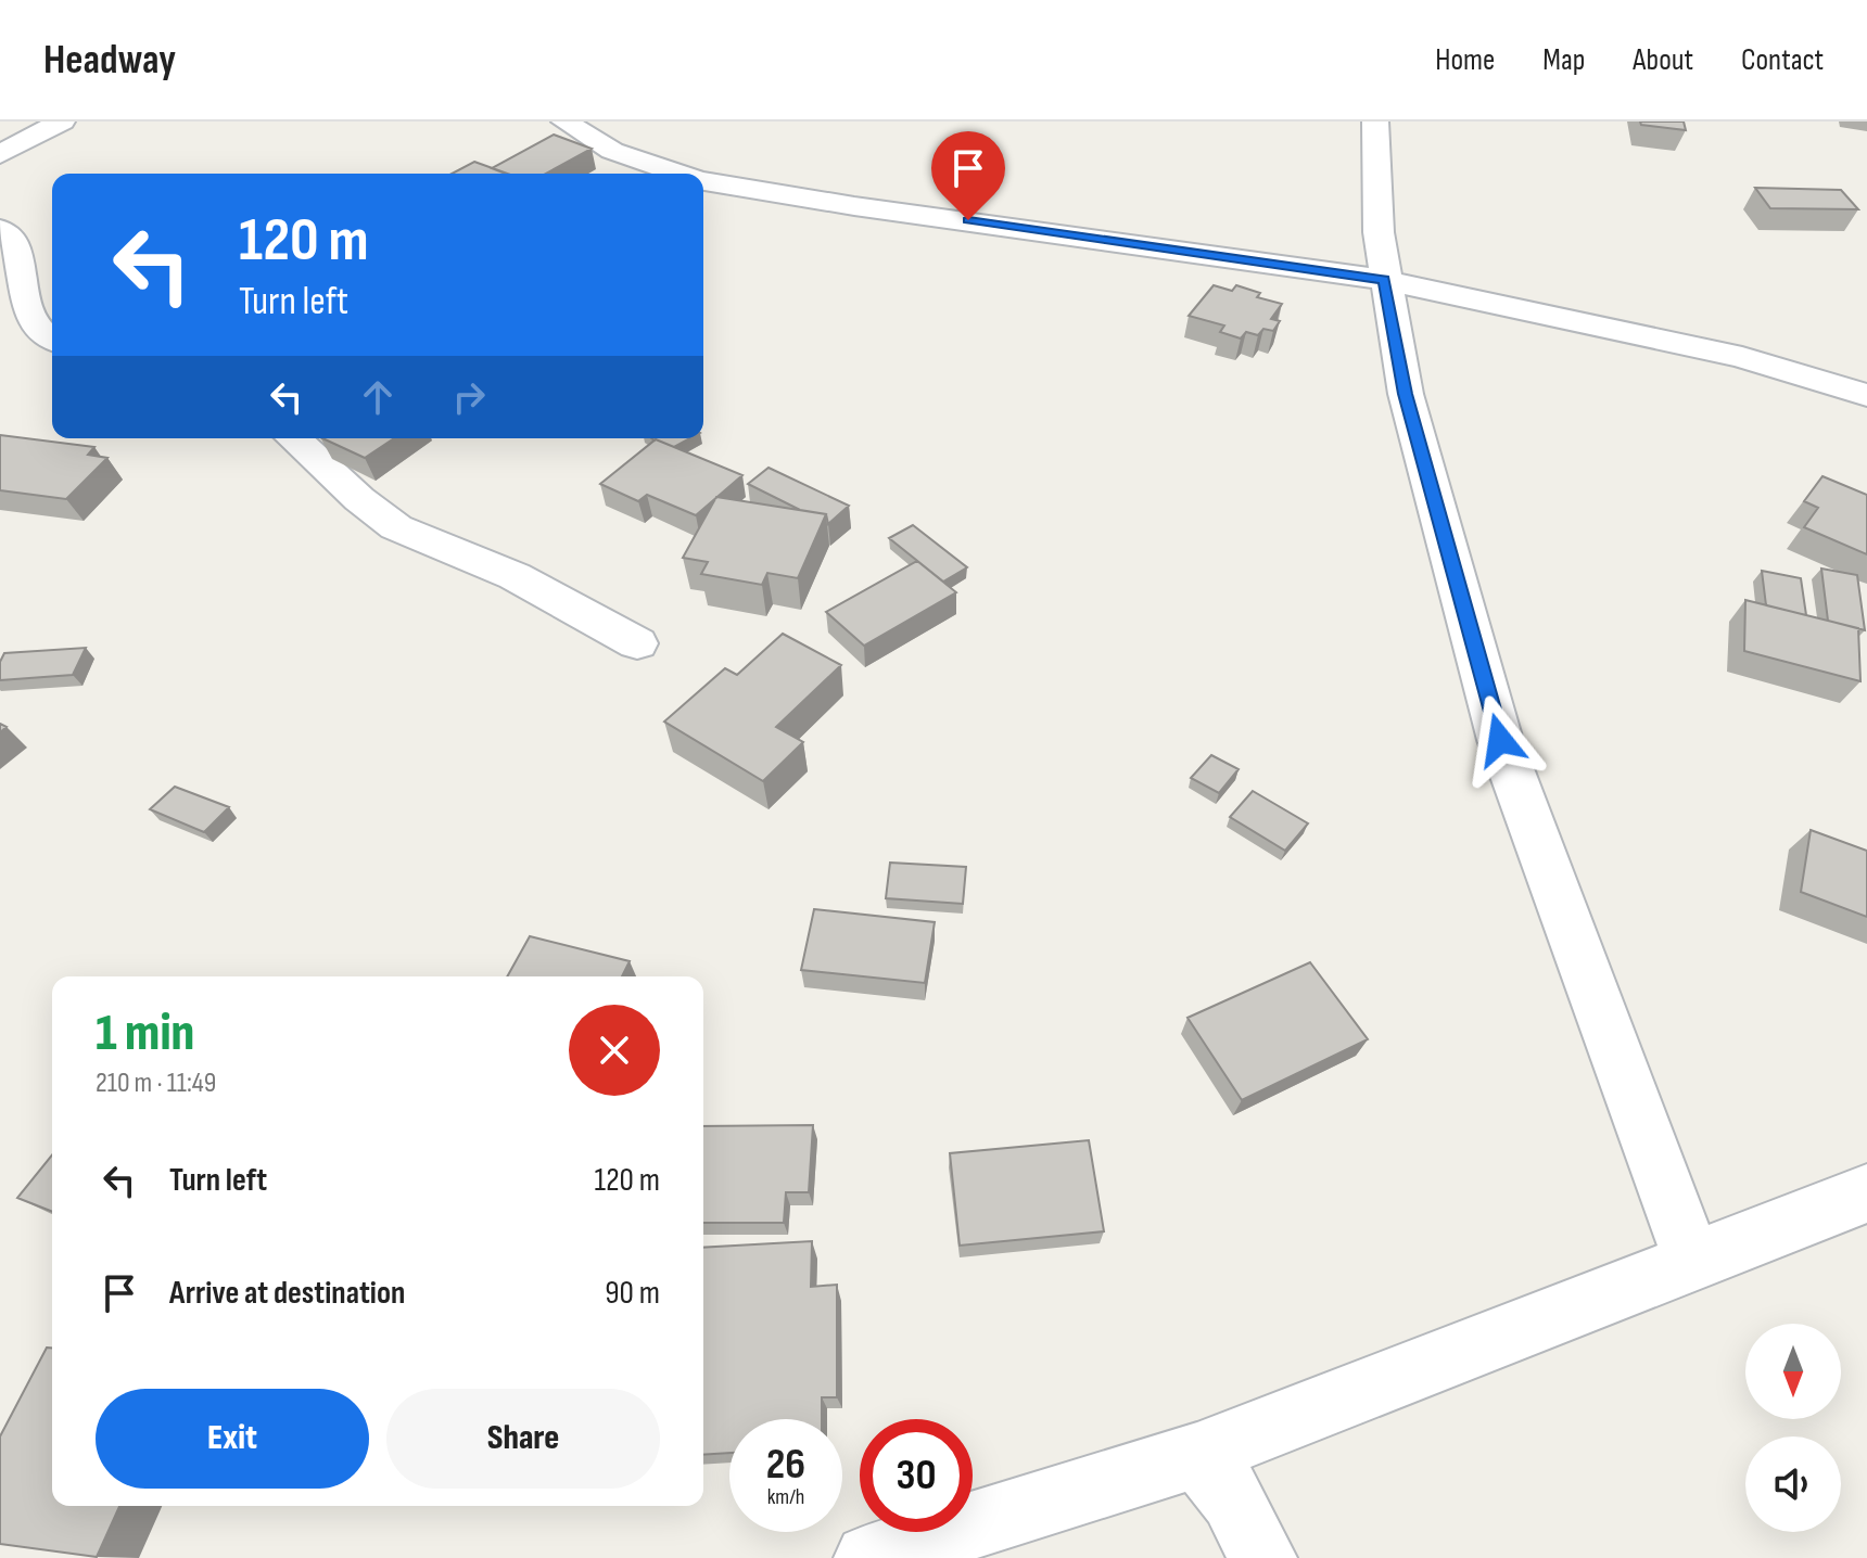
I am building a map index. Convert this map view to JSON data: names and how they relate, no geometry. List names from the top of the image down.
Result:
{
  "north": "bottom",
  "page": {
    "header": "Headway",
    "nav": [
      "Home",
      "Map",
      "About",
      "Contact"
    ],
    "turn": ["120 m", "Turn left"],
    "heading": ["1 min", "210 m · 11:49"],
    "list": [
      {
        "name": "Turn left",
        "value": "120 m"
      },
      {
        "name": "Arrive at destination",
        "value": "90 m"
      }
    ],
    "buttons": ["Exit", "Share"],
    "speed": "26 km/h",
    "limit": "30"
  }
}
